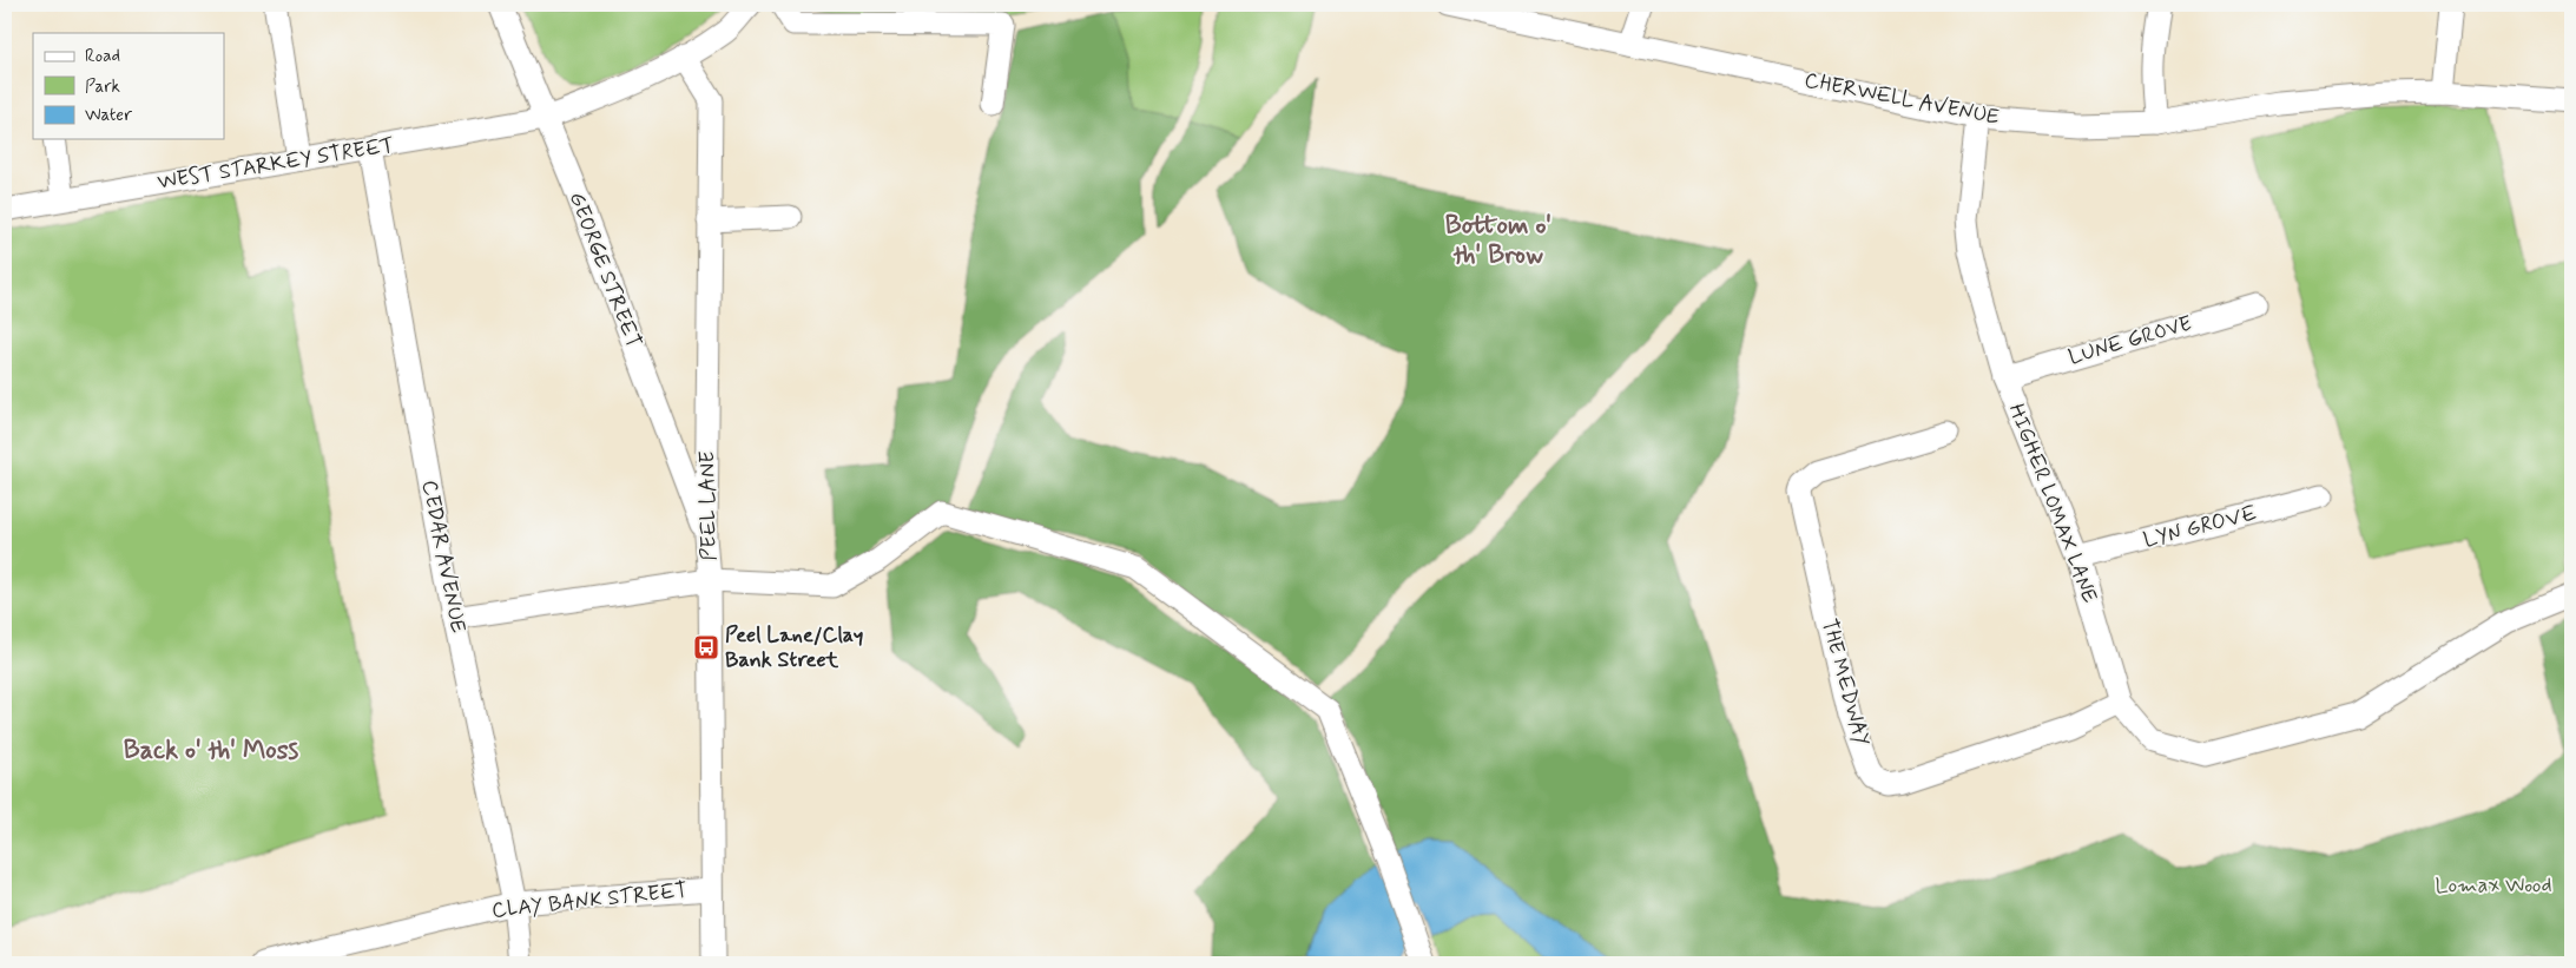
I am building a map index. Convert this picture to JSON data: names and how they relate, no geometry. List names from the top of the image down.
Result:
{
  "streets": {
    "street": [
      "CHERWELL AVENUE",
      "WEST STARKEY STREET",
      "GEORGE STREET",
      "LUNE GROVE",
      "HIGHER LOMAX LANE",
      "PEEL LANE",
      "LYN GROVE",
      "CEDAR AVENUE",
      "THE MEDWAY",
      "CLAY BANK STREET"
    ]
  },
  "crossings": [
    ["CHERWELL AVENUE", "HIGHER LOMAX LANE"],
    ["WEST STARKEY STREET", "GEORGE STREET"],
    ["WEST STARKEY STREET", "PEEL LANE"],
    ["WEST STARKEY STREET", "CEDAR AVENUE"],
    ["GEORGE STREET", "PEEL LANE"],
    ["LUNE GROVE", "HIGHER LOMAX LANE"],
    ["HIGHER LOMAX LANE", "LYN GROVE"],
    ["HIGHER LOMAX LANE", "THE MEDWAY"],
    ["PEEL LANE", "CLAY BANK STREET"],
    ["CEDAR AVENUE", "CLAY BANK STREET"]
  ],
  "districts": ["Bottom o' th' Brow", "Back o' th' Moss"],
  "parks": ["Lomax Wood"],
  "places": {
    "bus stop": ["Peel Lane/Clay Bank Street"]
  },
  "legend": ["Road", "Park", "Water"]
}
